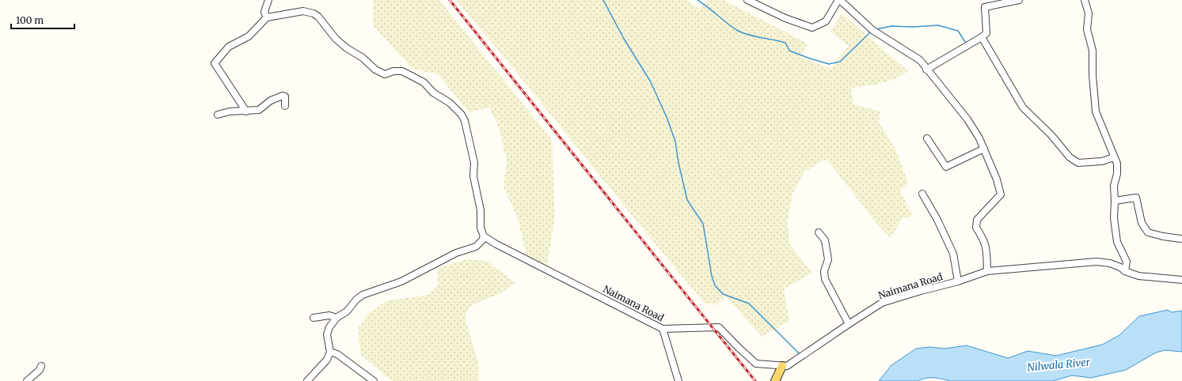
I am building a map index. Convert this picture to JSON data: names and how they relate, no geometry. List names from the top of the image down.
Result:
{
  "streets": {
    "street": ["Naimana Road"]
  },
  "water": ["Nilwala River"],
  "scale_bar": "100 m"
}
